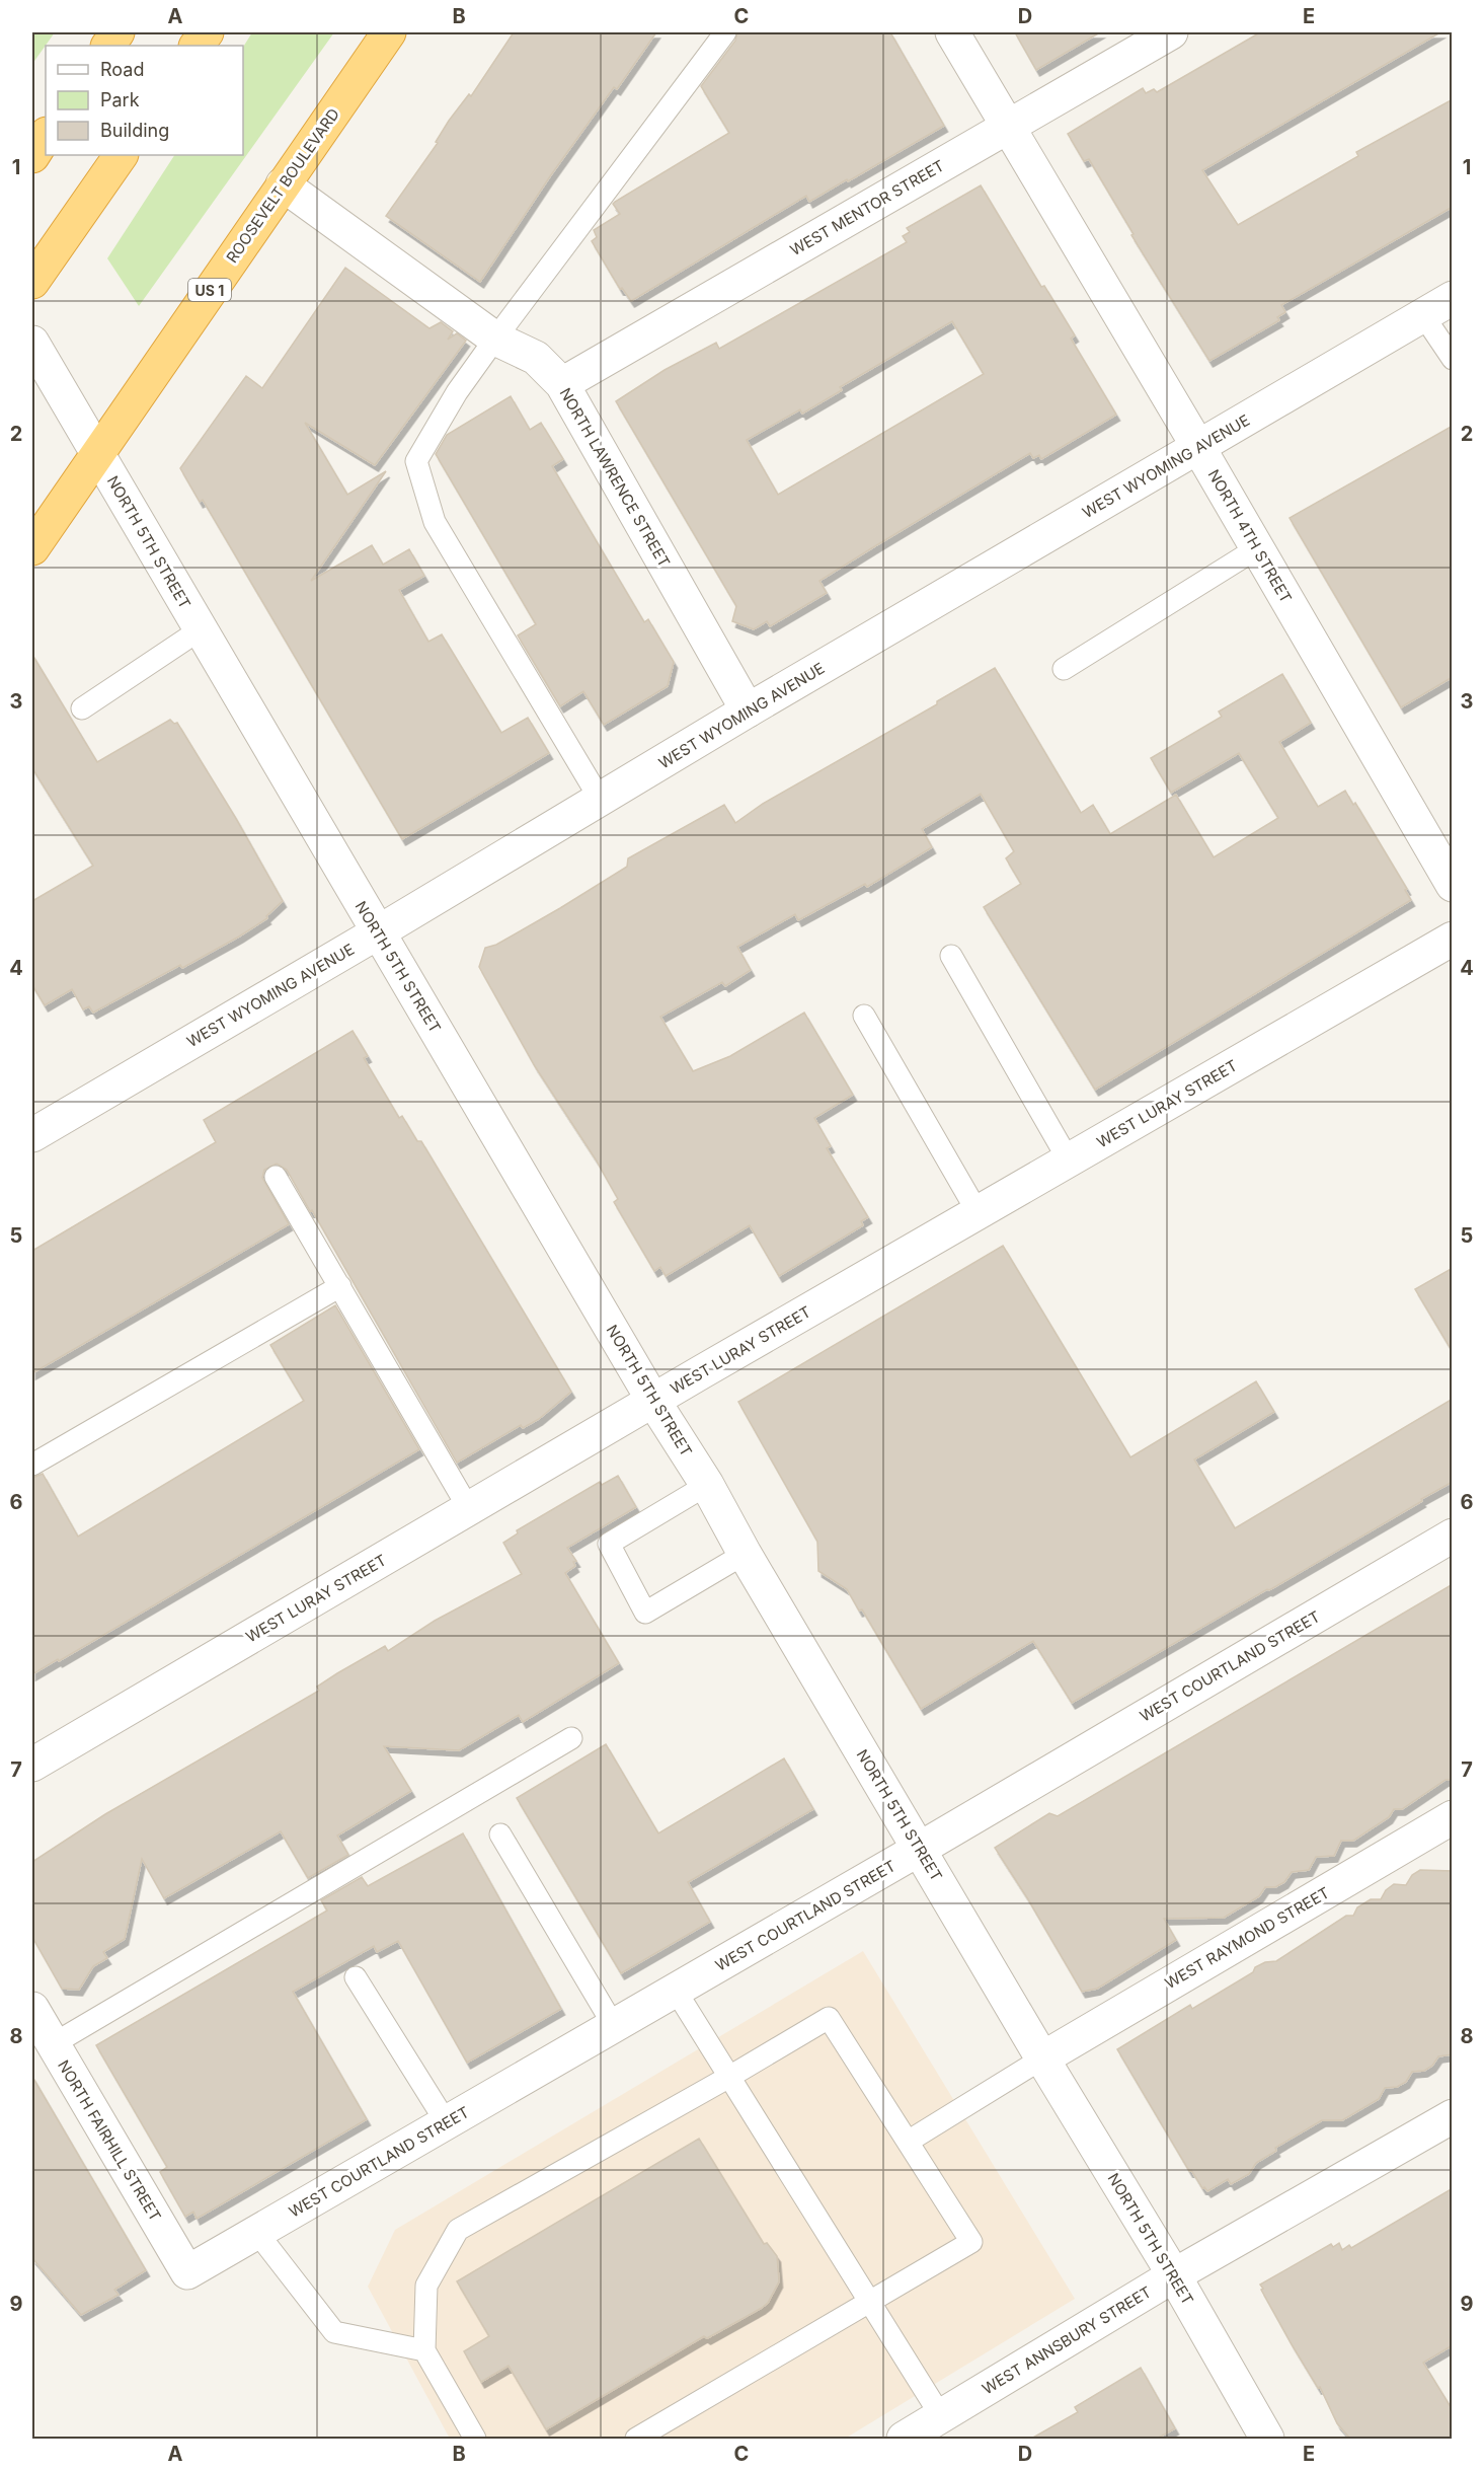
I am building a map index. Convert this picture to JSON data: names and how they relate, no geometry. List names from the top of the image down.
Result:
{
  "streets": {
    "highway": ["ROOSEVELT BOULEVARD", "US 1"],
    "street": [
      "WEST MENTOR STREET",
      "WEST WYOMING AVENUE",
      "NORTH LAWRENCE STREET",
      "NORTH 4TH STREET",
      "NORTH 5TH STREET",
      "WEST LURAY STREET",
      "WEST COURTLAND STREET",
      "WEST RAYMOND STREET",
      "NORTH FAIRHILL STREET",
      "WEST ANNSBURY STREET"
    ]
  },
  "crossings": [
    ["ROOSEVELT BOULEVARD", "NORTH LAWRENCE STREET"],
    ["ROOSEVELT BOULEVARD", "NORTH 5TH STREET"],
    ["WEST MENTOR STREET", "NORTH LAWRENCE STREET"],
    ["WEST MENTOR STREET", "NORTH 4TH STREET"],
    ["WEST WYOMING AVENUE", "NORTH LAWRENCE STREET"],
    ["WEST WYOMING AVENUE", "NORTH 4TH STREET"],
    ["WEST WYOMING AVENUE", "NORTH 5TH STREET"],
    ["NORTH 5TH STREET", "WEST LURAY STREET"],
    ["NORTH 5TH STREET", "WEST COURTLAND STREET"],
    ["NORTH 5TH STREET", "WEST RAYMOND STREET"],
    ["NORTH 5TH STREET", "WEST ANNSBURY STREET"],
    ["WEST COURTLAND STREET", "NORTH FAIRHILL STREET"]
  ],
  "legend": ["Road", "Park", "Building"],
  "grid": {
    "columns": [
      "A",
      "B",
      "C",
      "D",
      "E"
    ],
    "rows": [
      "1",
      "2",
      "3",
      "4",
      "5",
      "6",
      "7",
      "8",
      "9"
    ]
  }
}
